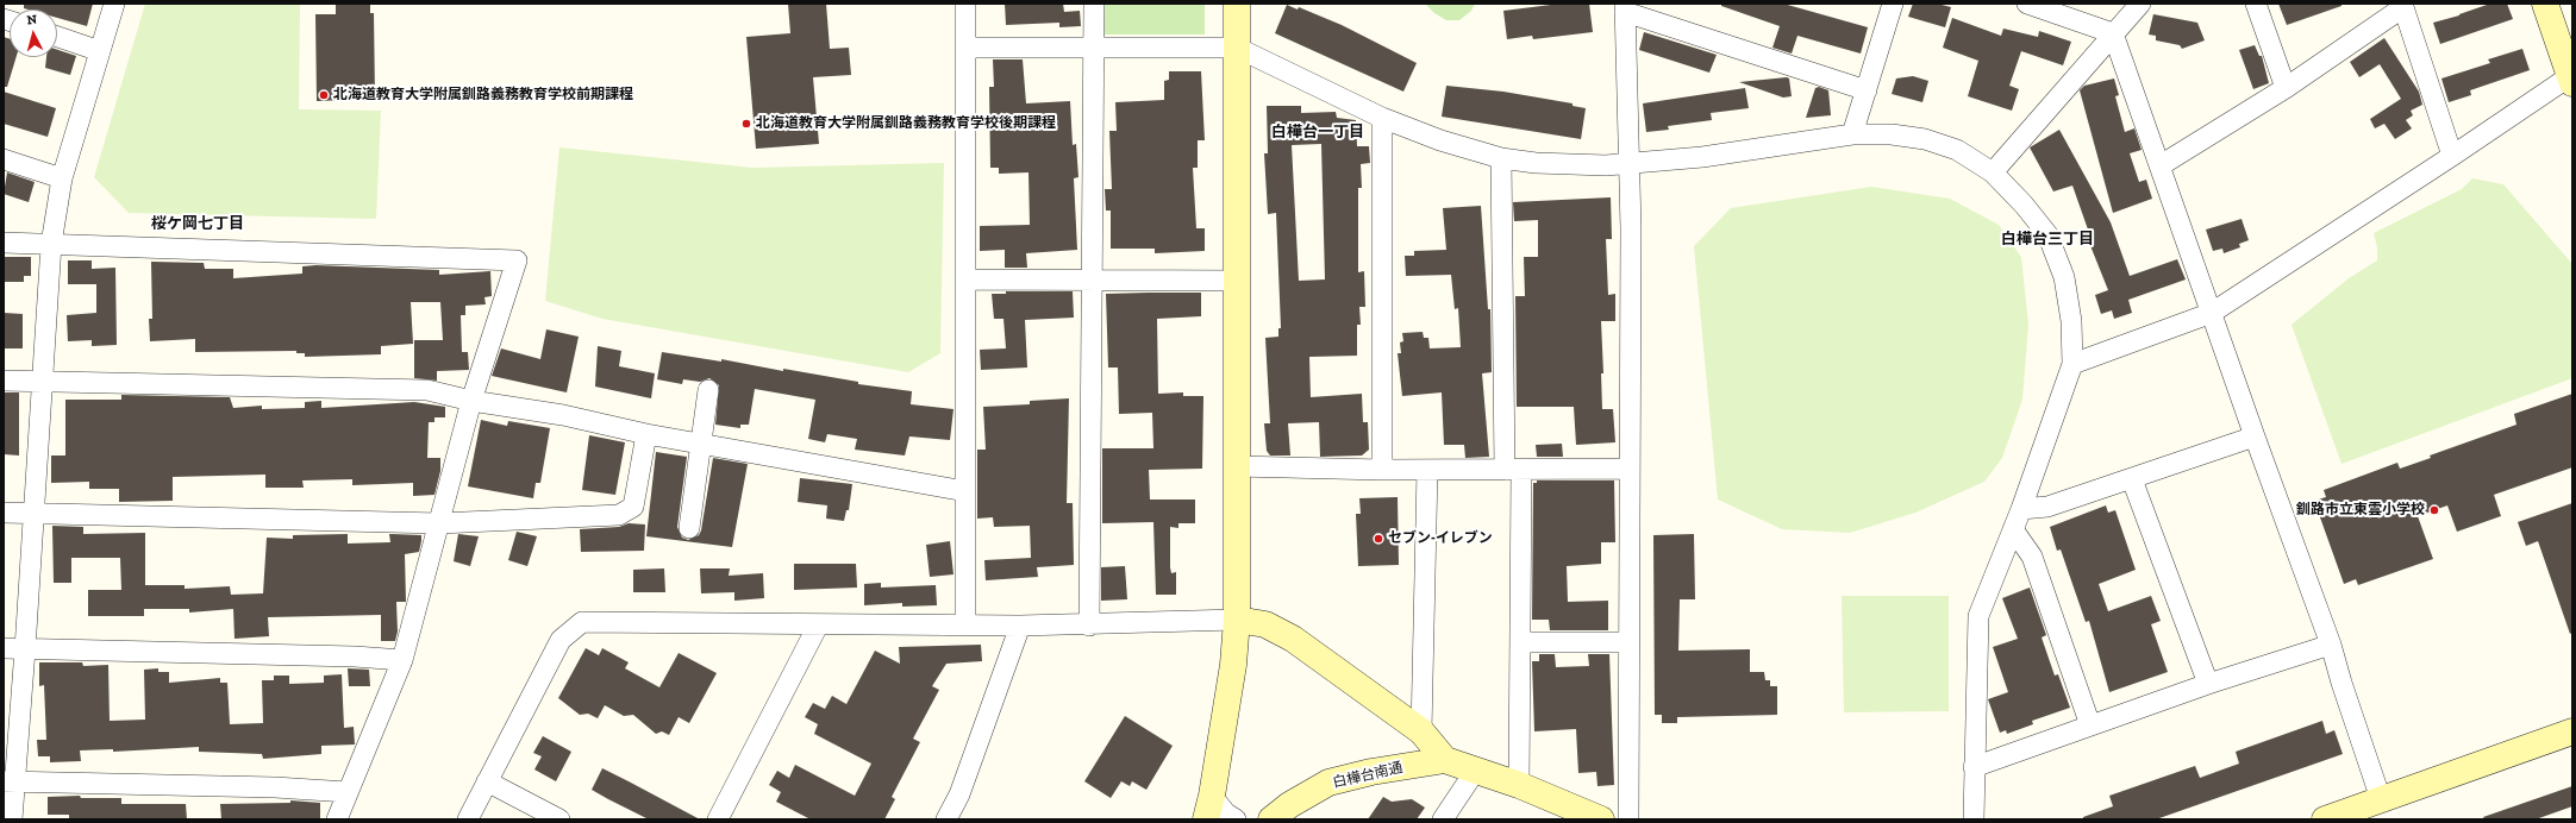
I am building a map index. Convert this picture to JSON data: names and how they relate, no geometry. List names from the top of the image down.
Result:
{
  "streets": {
    "street": ["白樺台南通"]
  },
  "districts": ["白樺台一丁目", "桜ケ岡七丁目", "白樺台三丁目"],
  "places": [
    "北海道教育大学附属釧路義務教育学校前期課程",
    "北海道教育大学附属釧路義務教育学校後期課程",
    "釧路市立東雲小学校",
    "セブン-イレブン"
  ],
  "north": "top"
}
